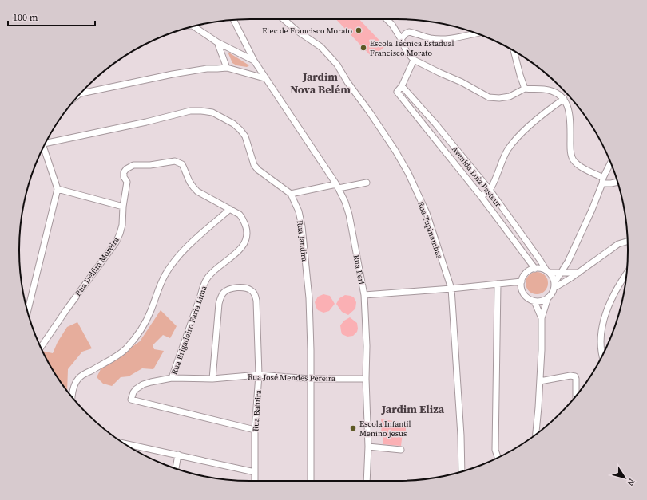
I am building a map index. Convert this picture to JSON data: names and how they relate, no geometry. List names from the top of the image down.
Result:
{
  "streets": {
    "street": [
      "Avenida Luiz Pasteur",
      "Rua Tupinambas",
      "Rua Jandira",
      "Rua Delfim Moreira",
      "Rua Peri",
      "Rua Brigadeiro Faria Lima",
      "Rua José Mendes Pereira",
      "Rua Batuira"
    ]
  },
  "crossings": [
    ["Rua Jandira", "Rua José Mendes Pereira"],
    ["Rua Delfim Moreira", "Rua Brigadeiro Faria Lima"],
    ["Rua Peri", "Rua José Mendes Pereira"],
    ["Rua Brigadeiro Faria Lima", "Rua José Mendes Pereira"],
    ["Rua José Mendes Pereira", "Rua Batuira"]
  ],
  "districts": ["Jardim Nova Belém", "Jardim Eliza"],
  "places": ["Etec de Francisco Morato", "Escola Técnica Estadual Francisco Morato", "Escola Infantil Menino jesus"],
  "scale_bar": "100 m",
  "north": "bottom right"
}
